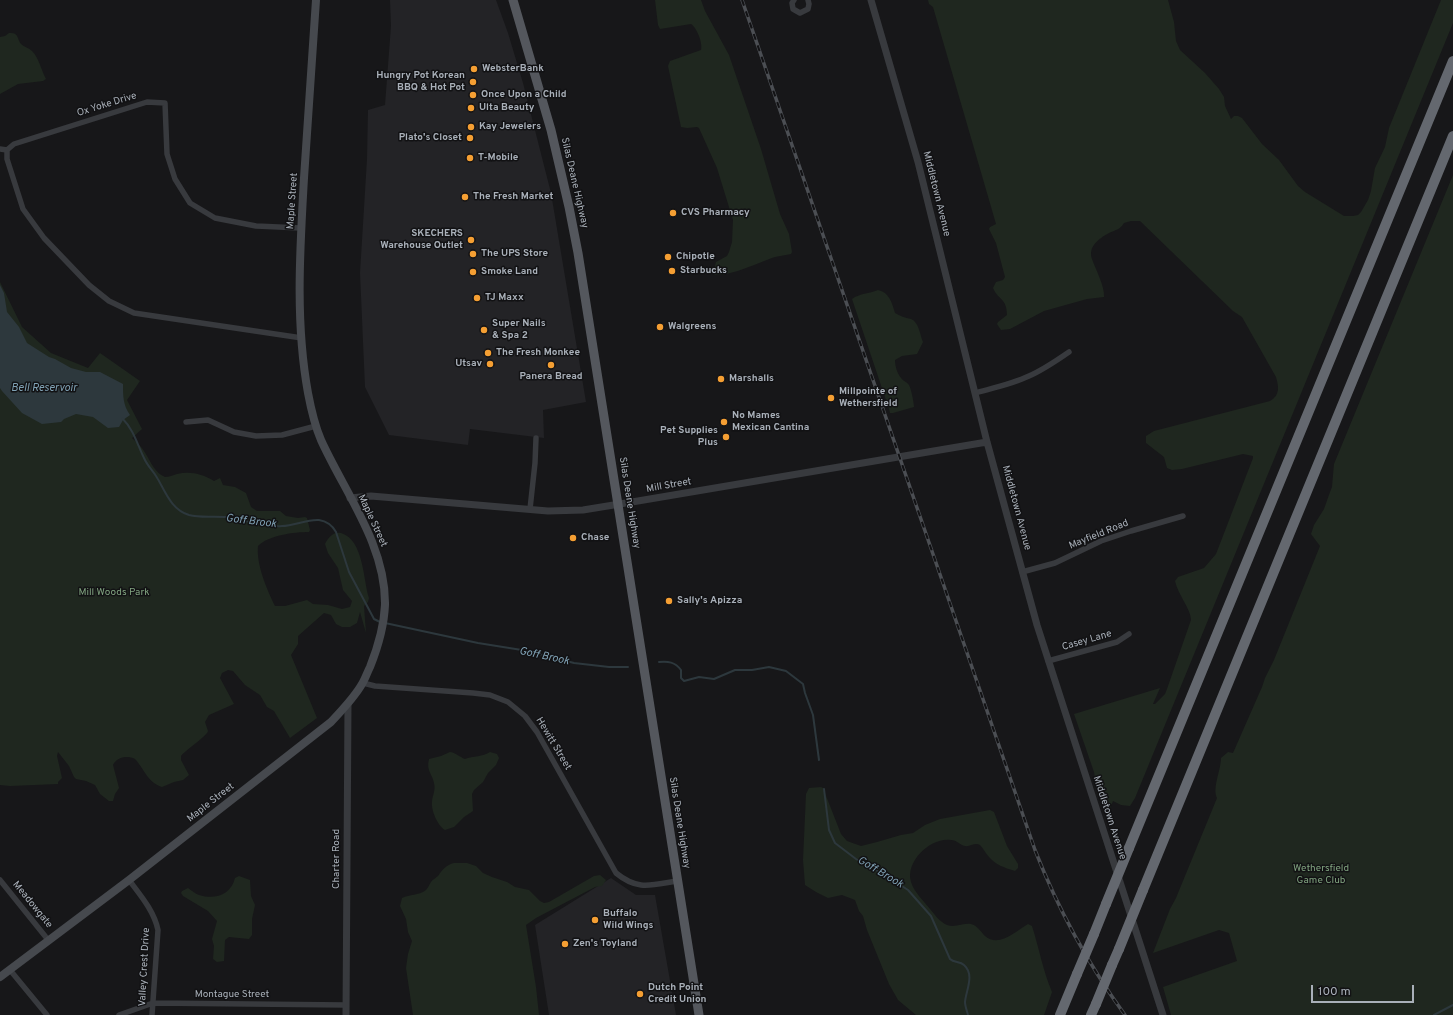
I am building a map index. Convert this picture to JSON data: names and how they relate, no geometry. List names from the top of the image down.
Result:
{
  "streets": {
    "main road": ["Silas Deane Highway", "Maple Street"],
    "street": [
      "Ox Yoke Drive",
      "Middletown Avenue",
      "Mill Street",
      "Mayfield Road",
      "Casey Lane",
      "Hewitt Street",
      "Charter Road",
      "Meadowgate",
      "Valley Crest Drive",
      "Montague Street"
    ]
  },
  "crossings": [
    ["Ox Yoke Drive", "Maple Street"],
    ["Silas Deane Highway", "Mill Street"],
    ["Silas Deane Highway", "Hewitt Street"],
    ["Middletown Avenue", "Mill Street"],
    ["Middletown Avenue", "Mayfield Road"],
    ["Middletown Avenue", "Casey Lane"],
    ["Maple Street", "Mill Street"],
    ["Maple Street", "Hewitt Street"],
    ["Maple Street", "Charter Road"],
    ["Maple Street", "Meadowgate"],
    ["Maple Street", "Valley Crest Drive"],
    ["Charter Road", "Montague Street"],
    ["Valley Crest Drive", "Montague Street"]
  ],
  "water": ["Bell Reservoir", "Goff Brook"],
  "parks": ["Mill Woods Park", "Wethersfield Game Club"],
  "places": [
    "WebsterBank",
    "Hungry Pot Korean BBQ & Hot Pot",
    "Once Upon a Child",
    "Ulta Beauty",
    "Kay Jewelers",
    "Plato's Closet",
    "T-Mobile",
    "The Fresh Market",
    "CVS Pharmacy",
    "SKECHERS Warehouse Outlet",
    "The UPS Store",
    "Chipotle",
    "Starbucks",
    "Smoke Land",
    "TJ Maxx",
    "Walgreens",
    "Super Nails & Spa 2",
    "The Fresh Monkee",
    "Utsav",
    "Panera Bread",
    "Marshalls",
    "Millpointe of Wethersfield",
    "No Mames Mexican Cantina",
    "Pet Supplies Plus",
    "Chase",
    "Sally's Apizza",
    "Buffalo Wild Wings",
    "Zen's Toyland",
    "Dutch Point Credit Union"
  ],
  "scale_bar": "100 m"
}
